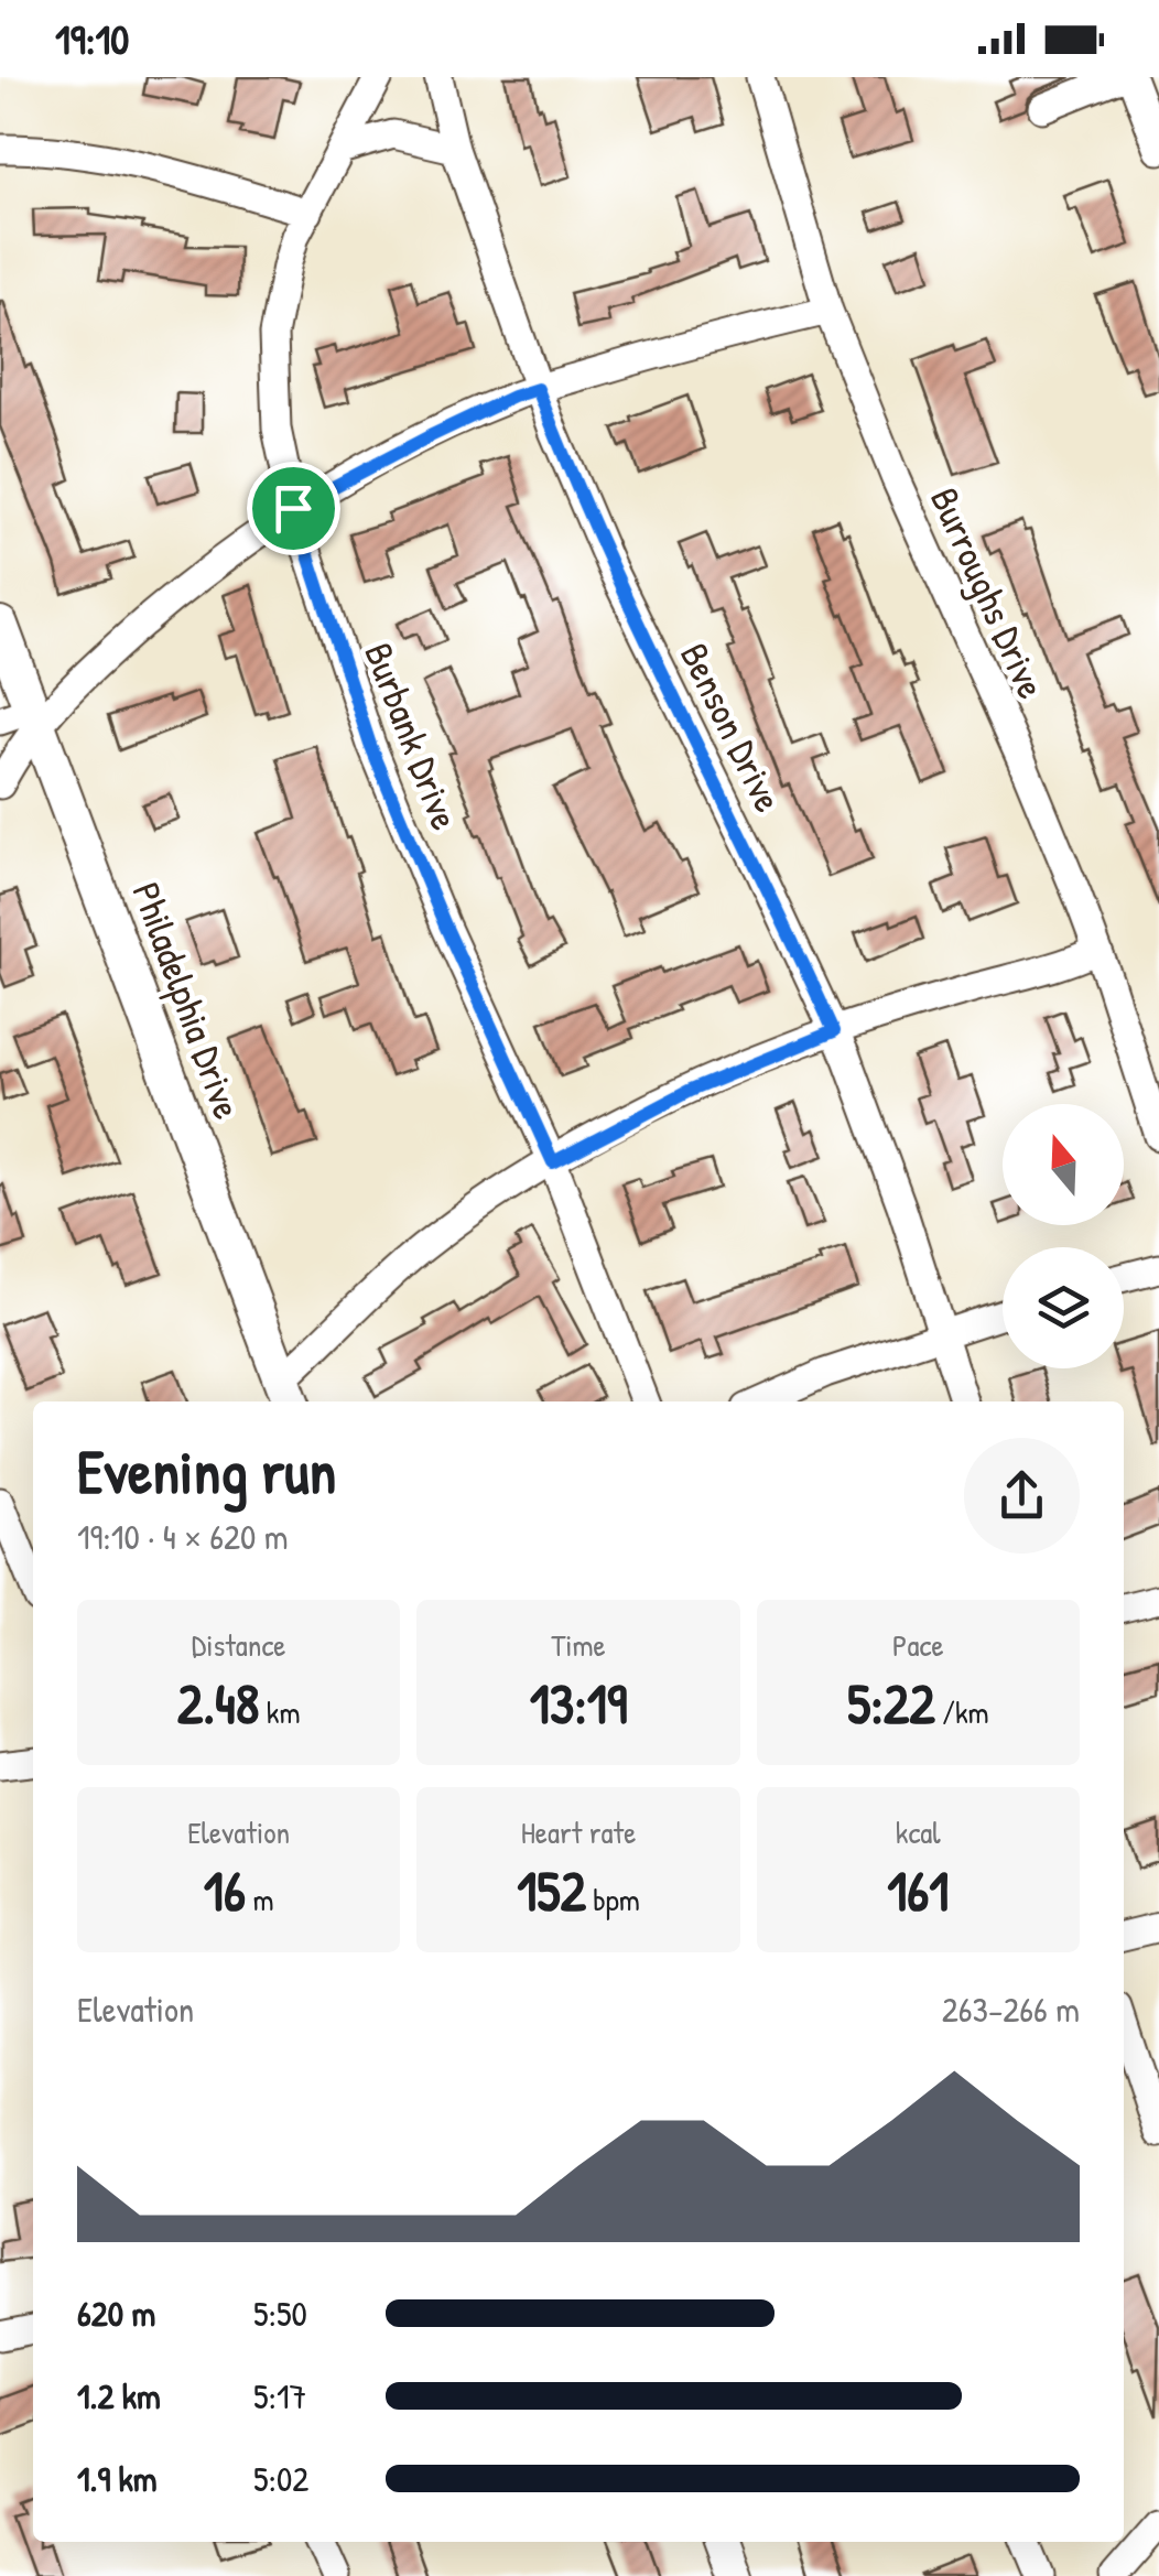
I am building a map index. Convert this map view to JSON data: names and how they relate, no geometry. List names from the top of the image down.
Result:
{
  "streets": {
    "main road": ["Philadelphia Drive"],
    "street": ["Burroughs Drive", "Benson Drive", "Burbank Drive"]
  },
  "north": "top",
  "page": {
    "status": "19:10",
    "heading": ["Evening run", "19:10 · 4 × 620 m"],
    "stats": [
      ["Distance", "2.48 km"],
      ["Time", "13:19"],
      ["Pace", "5:22 /km"],
      ["Elevation", "16 m"],
      ["Heart rate", "152 bpm"],
      ["kcal", "161"]
    ],
    "chart": ["Elevation", "263–266 m"],
    "list": [
      {
        "name": "620 m",
        "note": "5:50"
      },
      {
        "name": "1.2 km",
        "note": "5:17"
      },
      {
        "name": "1.9 km",
        "note": "5:02"
      }
    ]
  }
}
